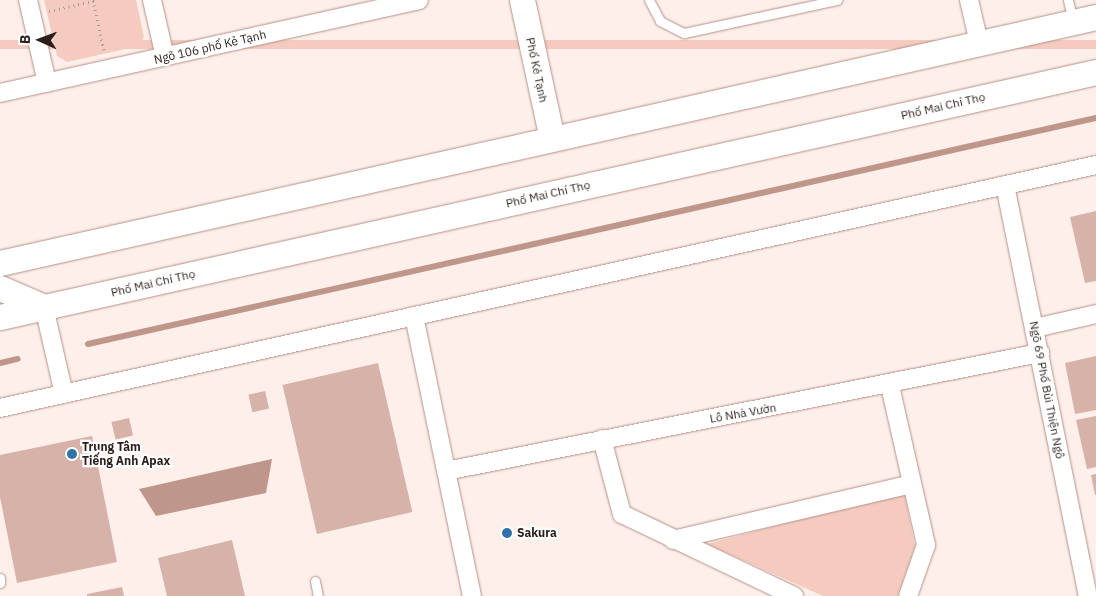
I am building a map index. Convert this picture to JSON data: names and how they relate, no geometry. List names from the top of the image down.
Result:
{
  "streets": {
    "main road": ["Phố Kẻ Tạnh", "Phố Mai Chí Thọ"],
    "street": ["Ngõ 106 phố Kẻ Tạnh", "Ngõ 69 Phố Bùi Thiện Ngô", "Lô Nhà Vườn"]
  },
  "crossings": [
    ["Ngõ 69 Phố Bùi Thiện Ngô", "Lô Nhà Vườn"]
  ],
  "places": ["Trung Tâm Tiếng Anh Apax", "Sakura"],
  "north": "left"
}
